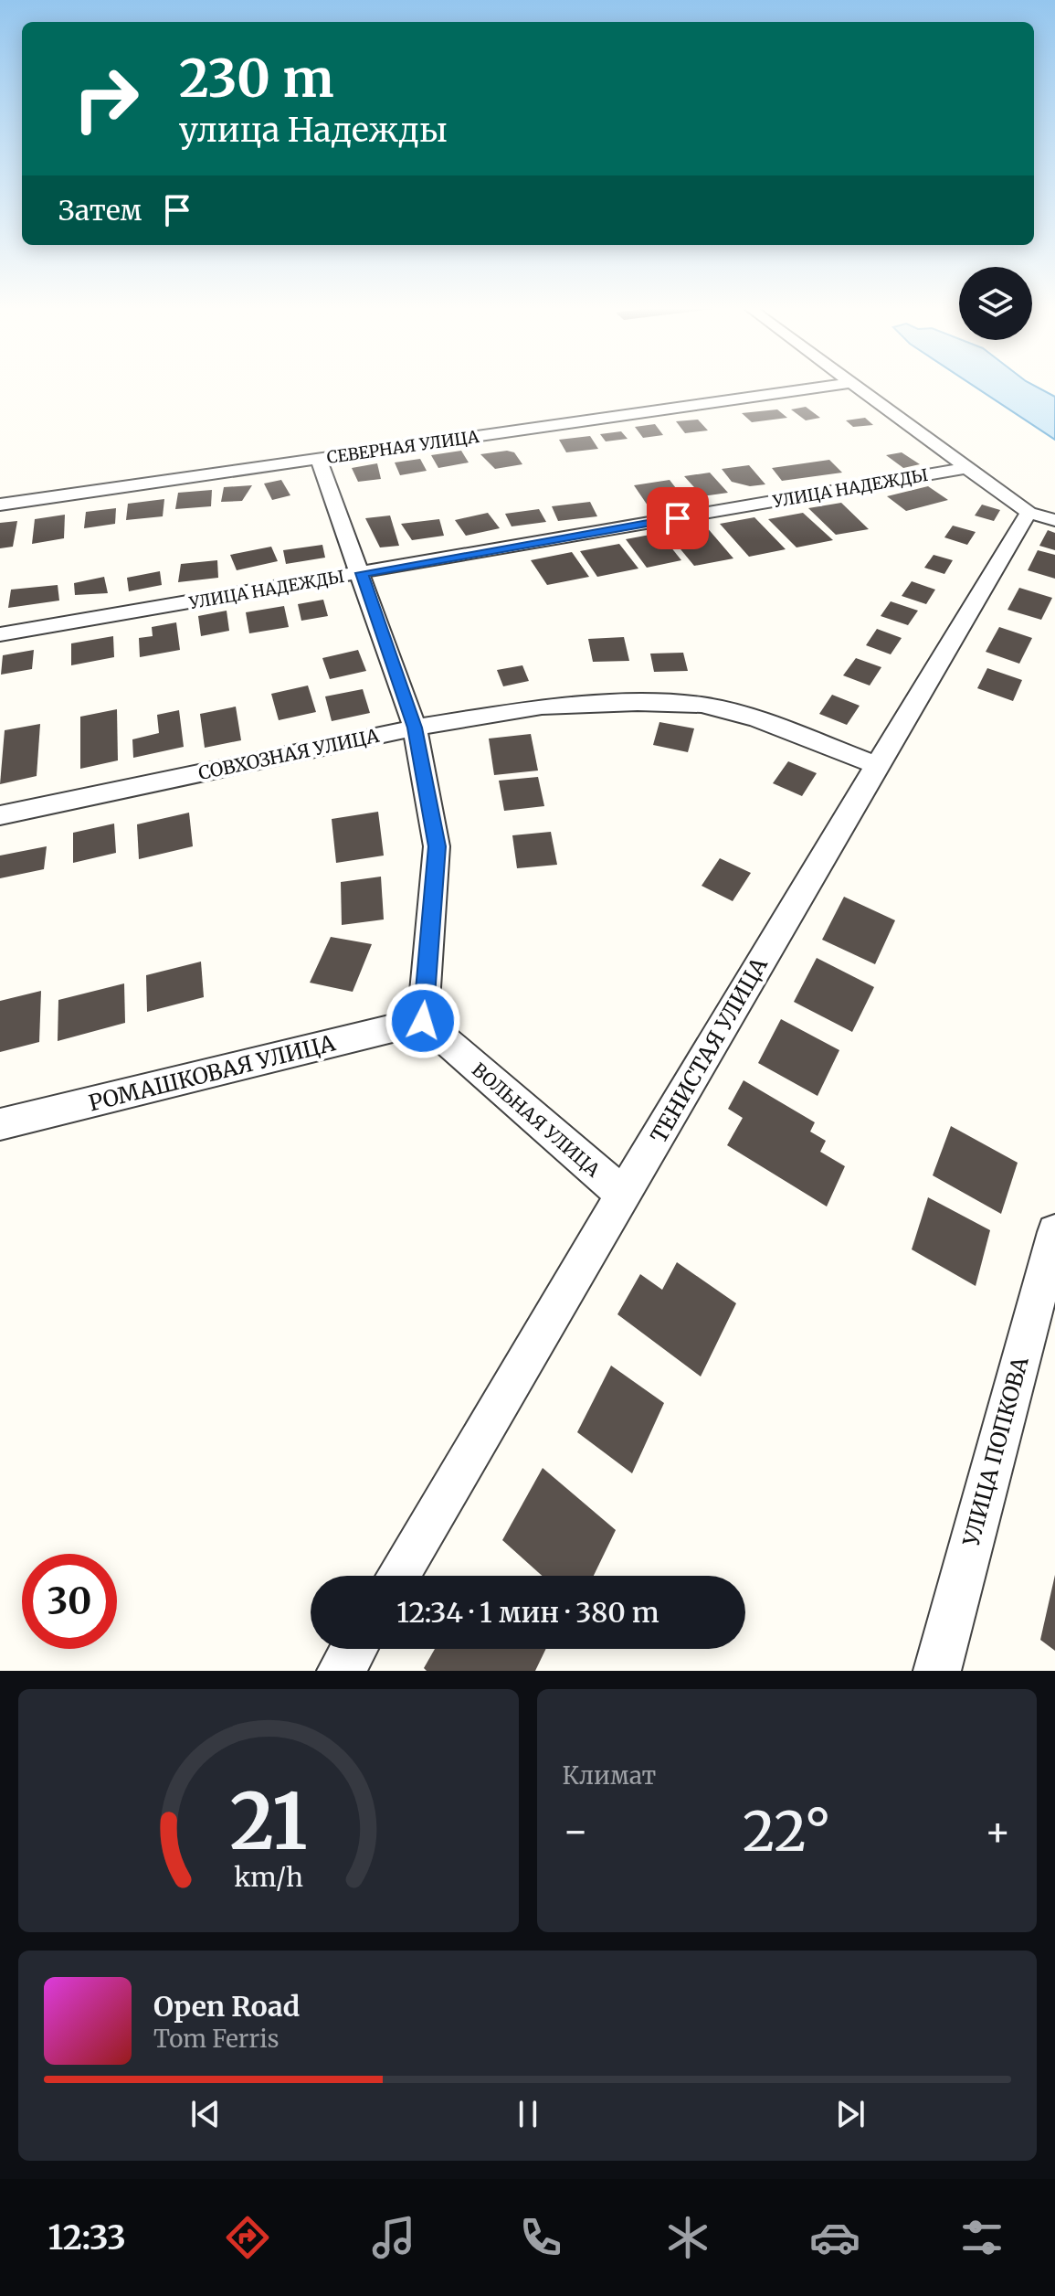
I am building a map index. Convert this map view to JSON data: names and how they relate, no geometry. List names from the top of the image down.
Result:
{
  "streets": {
    "street": [
      "СЕВЕРНАЯ УЛИЦА",
      "УЛИЦА НАДЕЖДЫ",
      "СОВХОЗНАЯ УЛИЦА",
      "ТЕНИСТАЯ УЛИЦА",
      "РОМАШКОВАЯ УЛИЦА",
      "ВОЛЬНАЯ УЛИЦА",
      "УЛИЦА ПОПКОВА"
    ]
  },
  "crossings": [
    ["СОВХОЗНАЯ УЛИЦА", "ТЕНИСТАЯ УЛИЦА"],
    ["ТЕНИСТАЯ УЛИЦА", "ВОЛЬНАЯ УЛИЦА"],
    ["РОМАШКОВАЯ УЛИЦА", "ВОЛЬНАЯ УЛИЦА"]
  ],
  "page": {
    "turn": ["230 m", "улица Надежды"],
    "then": "Затем",
    "limit": "30",
    "trip": "12:34 · 1 мин · 380 m",
    "tile": "Климат",
    "heat": ["−", "22°", "+"],
    "song": ["Open Road", "Tom Ferris"],
    "tabs": "12:33",
    "gauge": ["21", "km/h"]
  }
}
